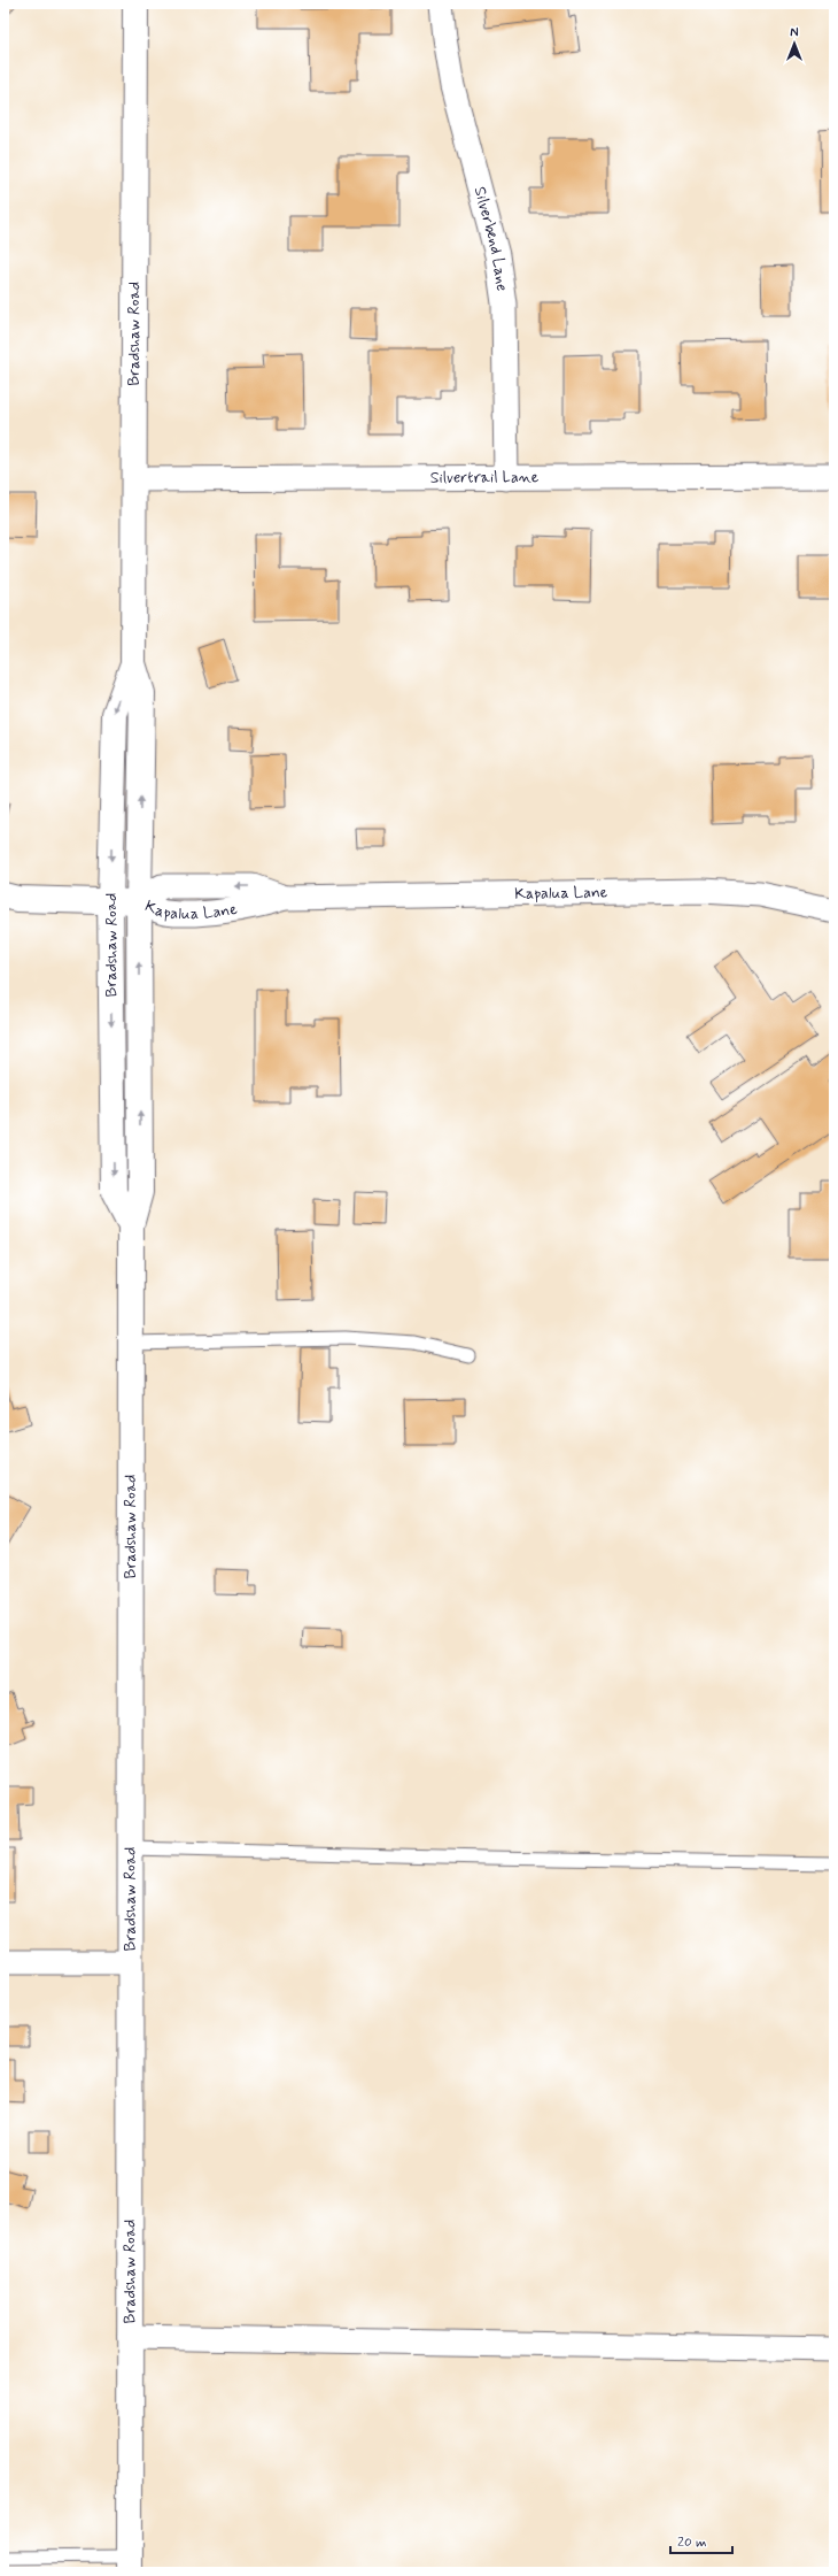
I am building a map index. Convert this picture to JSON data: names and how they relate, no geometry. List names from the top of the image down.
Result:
{
  "streets": {
    "main road": ["Bradshaw Road"],
    "street": ["Silverbend Lane", "Silvertrail Lane", "Kapalua Lane"]
  },
  "crossings": [
    ["Silverbend Lane", "Silvertrail Lane"],
    ["Bradshaw Road", "Silvertrail Lane"],
    ["Bradshaw Road", "Kapalua Lane"]
  ],
  "scale_bar": "20 m",
  "north": "top"
}
